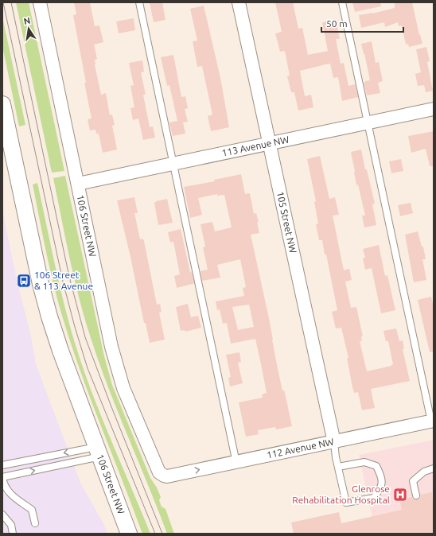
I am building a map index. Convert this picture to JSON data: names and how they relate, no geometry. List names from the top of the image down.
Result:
{
  "streets": {
    "street": [
      "113 Avenue NW",
      "105 Street NW",
      "106 Street NW",
      "112 Avenue NW"
    ]
  },
  "crossings": [
    ["113 Avenue NW", "105 Street NW"],
    ["113 Avenue NW", "106 Street NW"],
    ["105 Street NW", "112 Avenue NW"],
    ["106 Street NW", "112 Avenue NW"]
  ],
  "places": {
    "bus stop": ["106 Street & 113 Avenue"],
    "hospital": ["Glenrose Rehabilitation Hospital"]
  },
  "scale_bar": "50 m",
  "north": "top"
}
